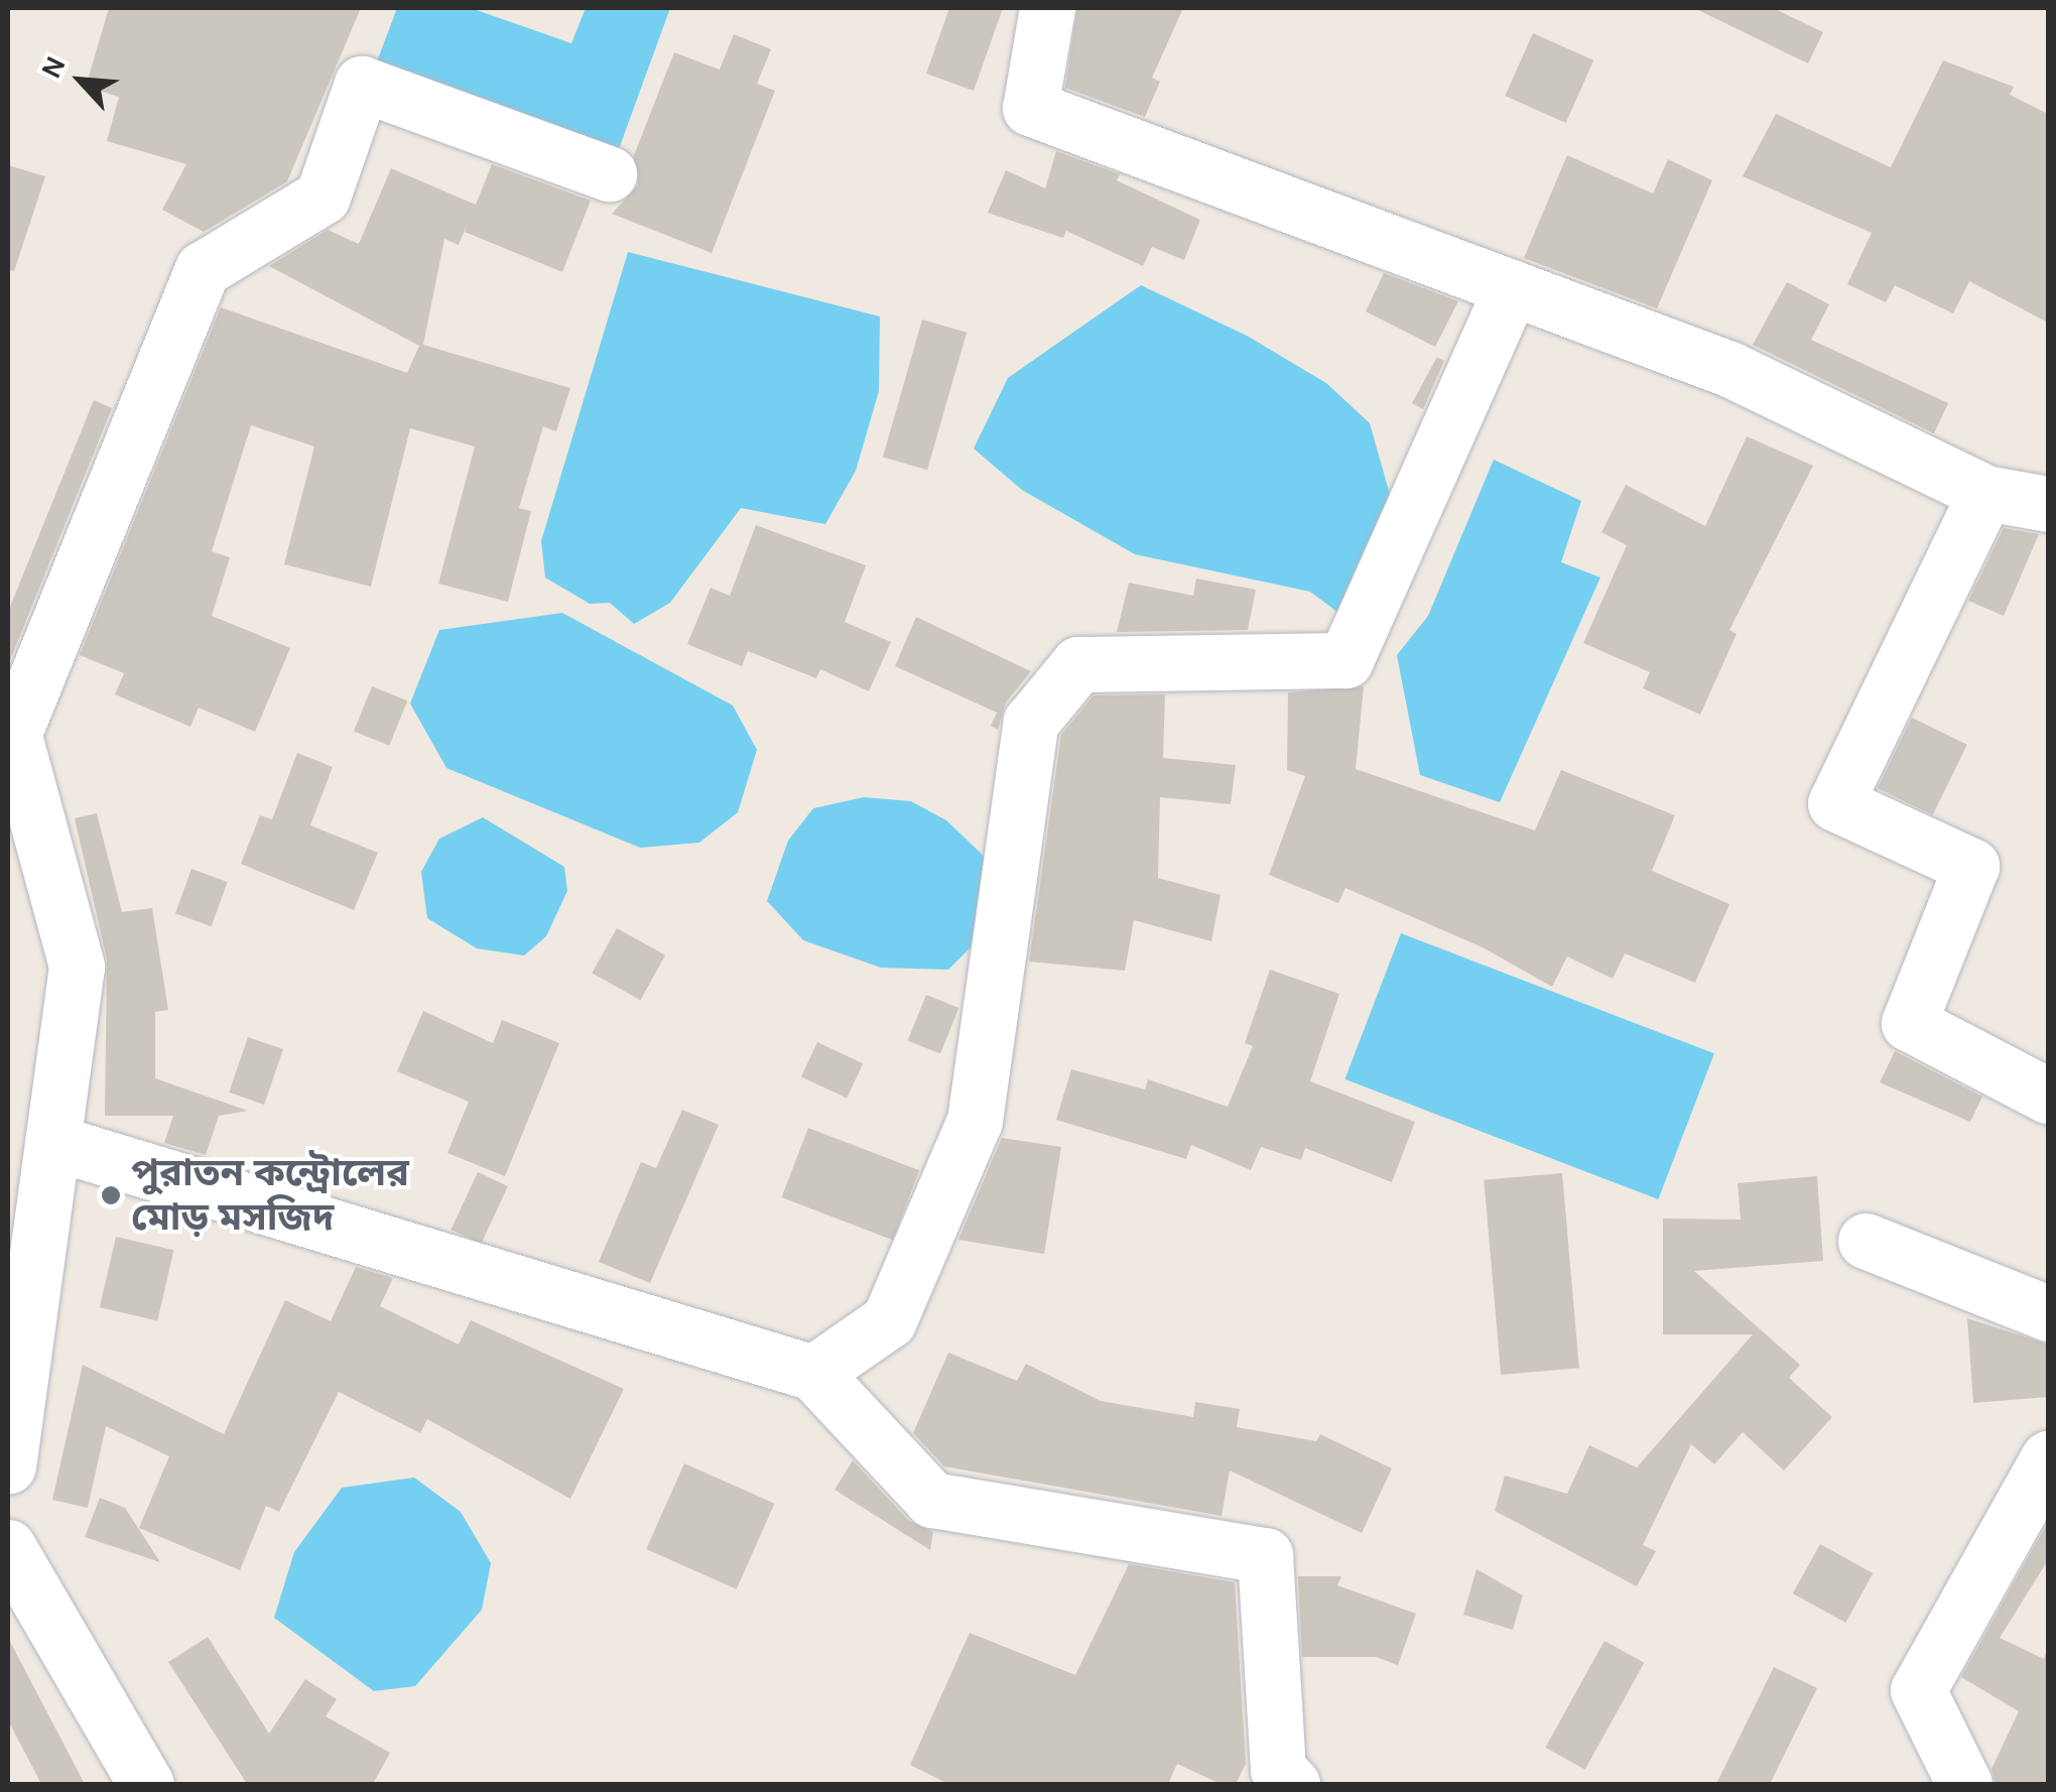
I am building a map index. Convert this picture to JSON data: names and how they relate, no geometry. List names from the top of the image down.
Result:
{
  "places": ["পুরাতন কন্ট্রোলের মোড় মসজিদ"],
  "north": "top left"
}
